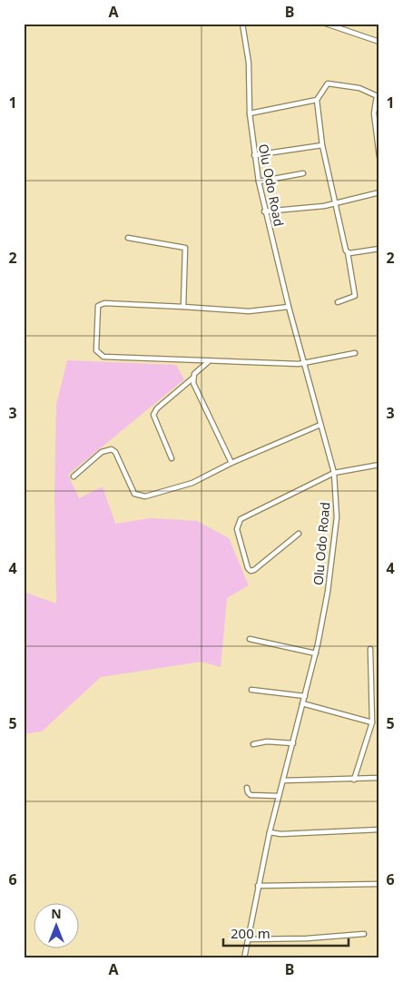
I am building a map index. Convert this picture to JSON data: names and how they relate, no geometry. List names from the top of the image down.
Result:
{
  "streets": {
    "street": ["Olu Odo Road"]
  },
  "scale_bar": "200 m",
  "north": "top",
  "grid": {
    "columns": ["A", "B"],
    "rows": [
      "1",
      "2",
      "3",
      "4",
      "5",
      "6"
    ]
  }
}
